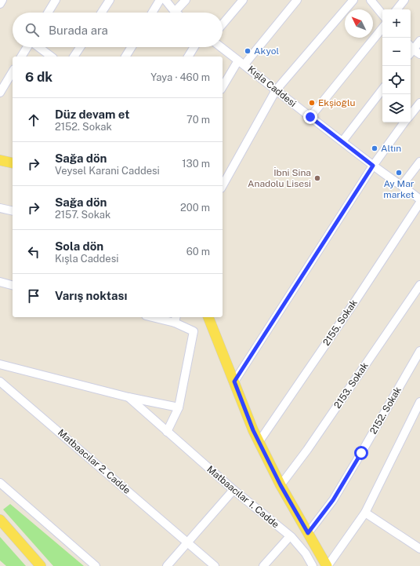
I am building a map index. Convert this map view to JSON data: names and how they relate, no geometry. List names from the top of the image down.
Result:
{
  "streets": {
    "street": [
      "Kışla Caddesi",
      "2155. Sokak",
      "2153. Sokak",
      "2152. Sokak",
      "Matbaacılar 2. Cadde",
      "Matbaacılar 1. Cadde"
    ]
  },
  "places": [
    "Akyol",
    "Ekşioğlu",
    "Altın",
    "Ay Mar market",
    "İbni Sina Anadolu Lisesi"
  ],
  "north": "top left",
  "page": {
    "map_buttons": ["+", "−"],
    "search": "Burada ara",
    "heading": ["6 dk", "Yaya · 460 m"],
    "list": [
      ["Düz devam et", "2152. Sokak", "70 m"],
      ["Sağa dön", "Veysel Karani Caddesi", "130 m"],
      ["Sağa dön", "2157. Sokak", "200 m"],
      ["Sola dön", "Kışla Caddesi", "60 m"],
      "Varış noktası"
    ]
  }
}
